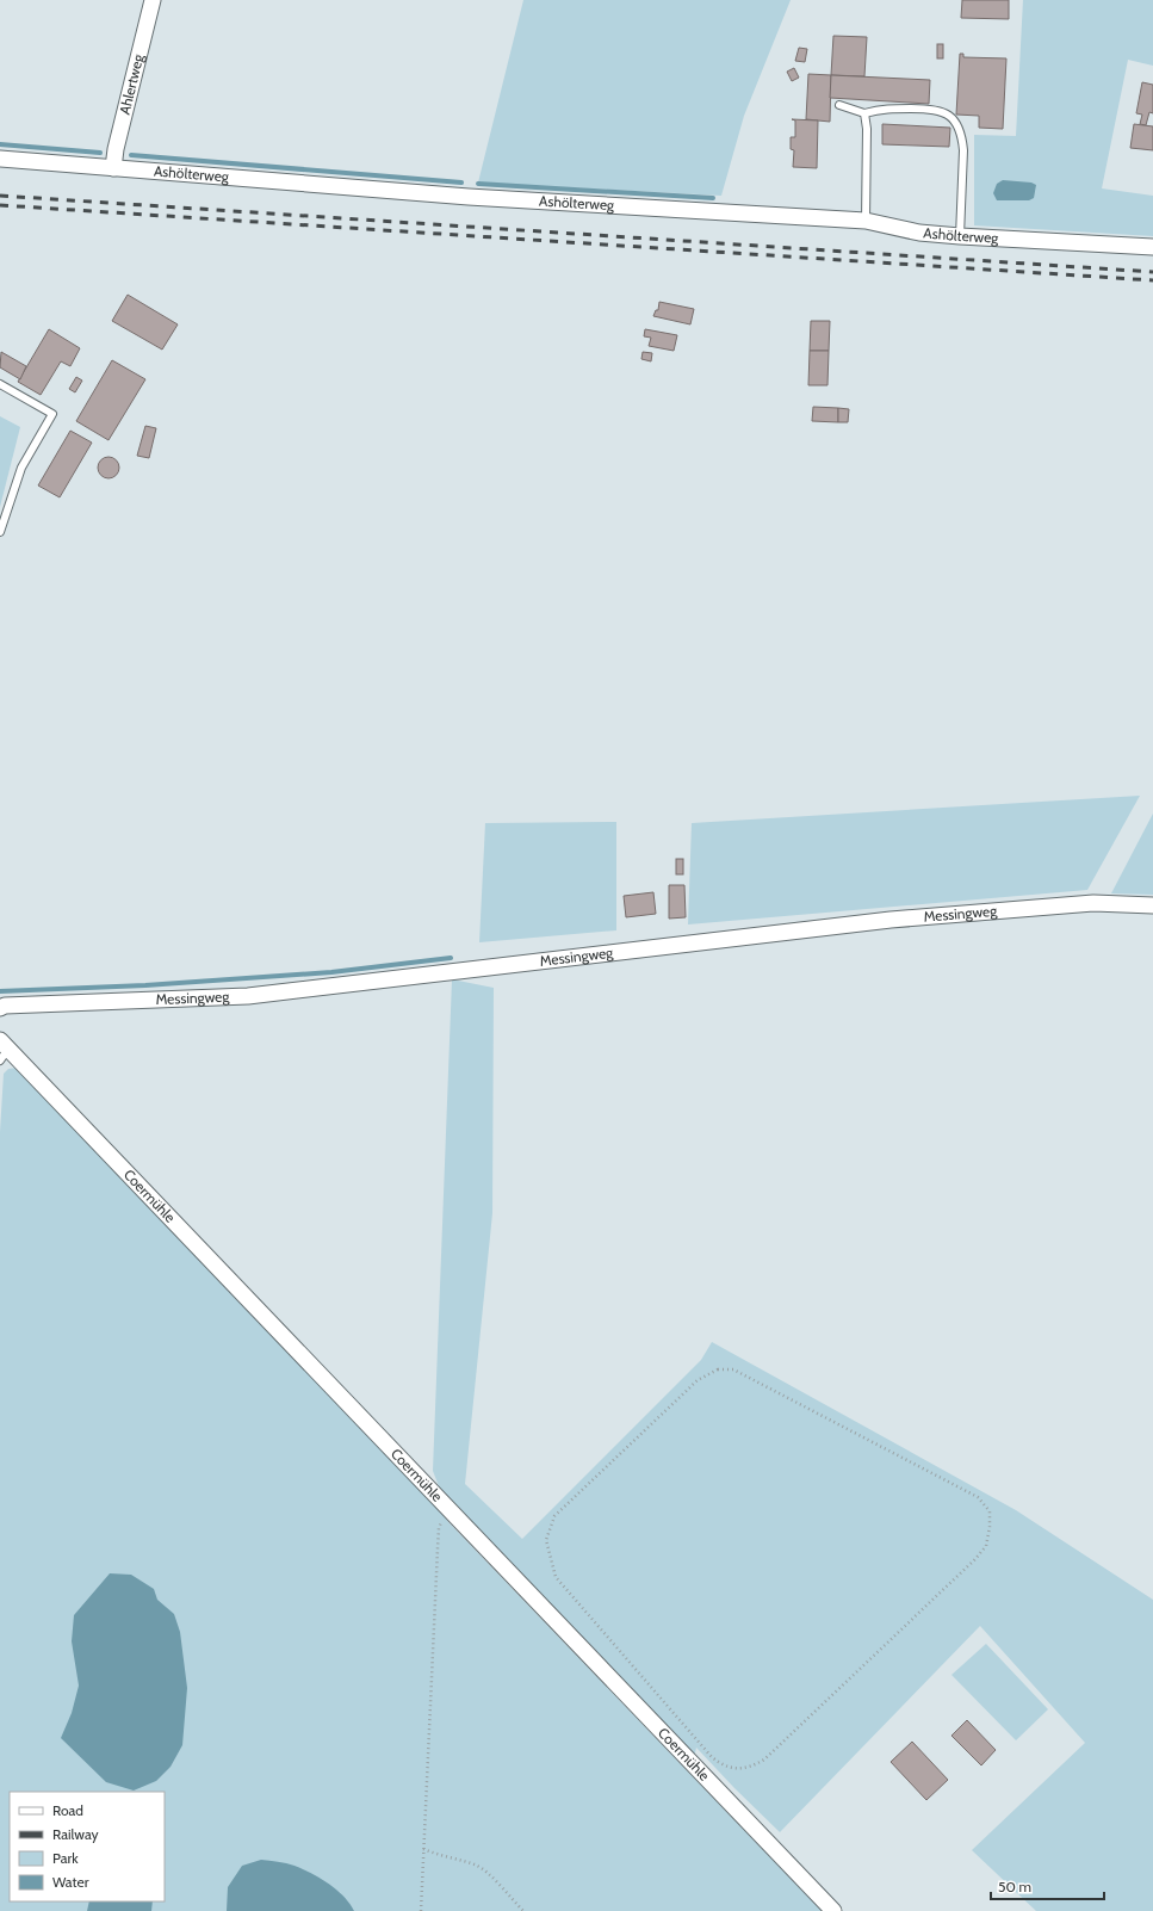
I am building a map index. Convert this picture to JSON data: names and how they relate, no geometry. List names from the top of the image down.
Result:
{
  "streets": {
    "street": [
      "Ahlertweg",
      "Ashölterweg",
      "Messingweg",
      "Coermühle"
    ]
  },
  "crossings": [
    ["Ahlertweg", "Ashölterweg"]
  ],
  "legend": [
    "Road",
    "Railway",
    "Park",
    "Water"
  ],
  "scale_bar": "50 m"
}
